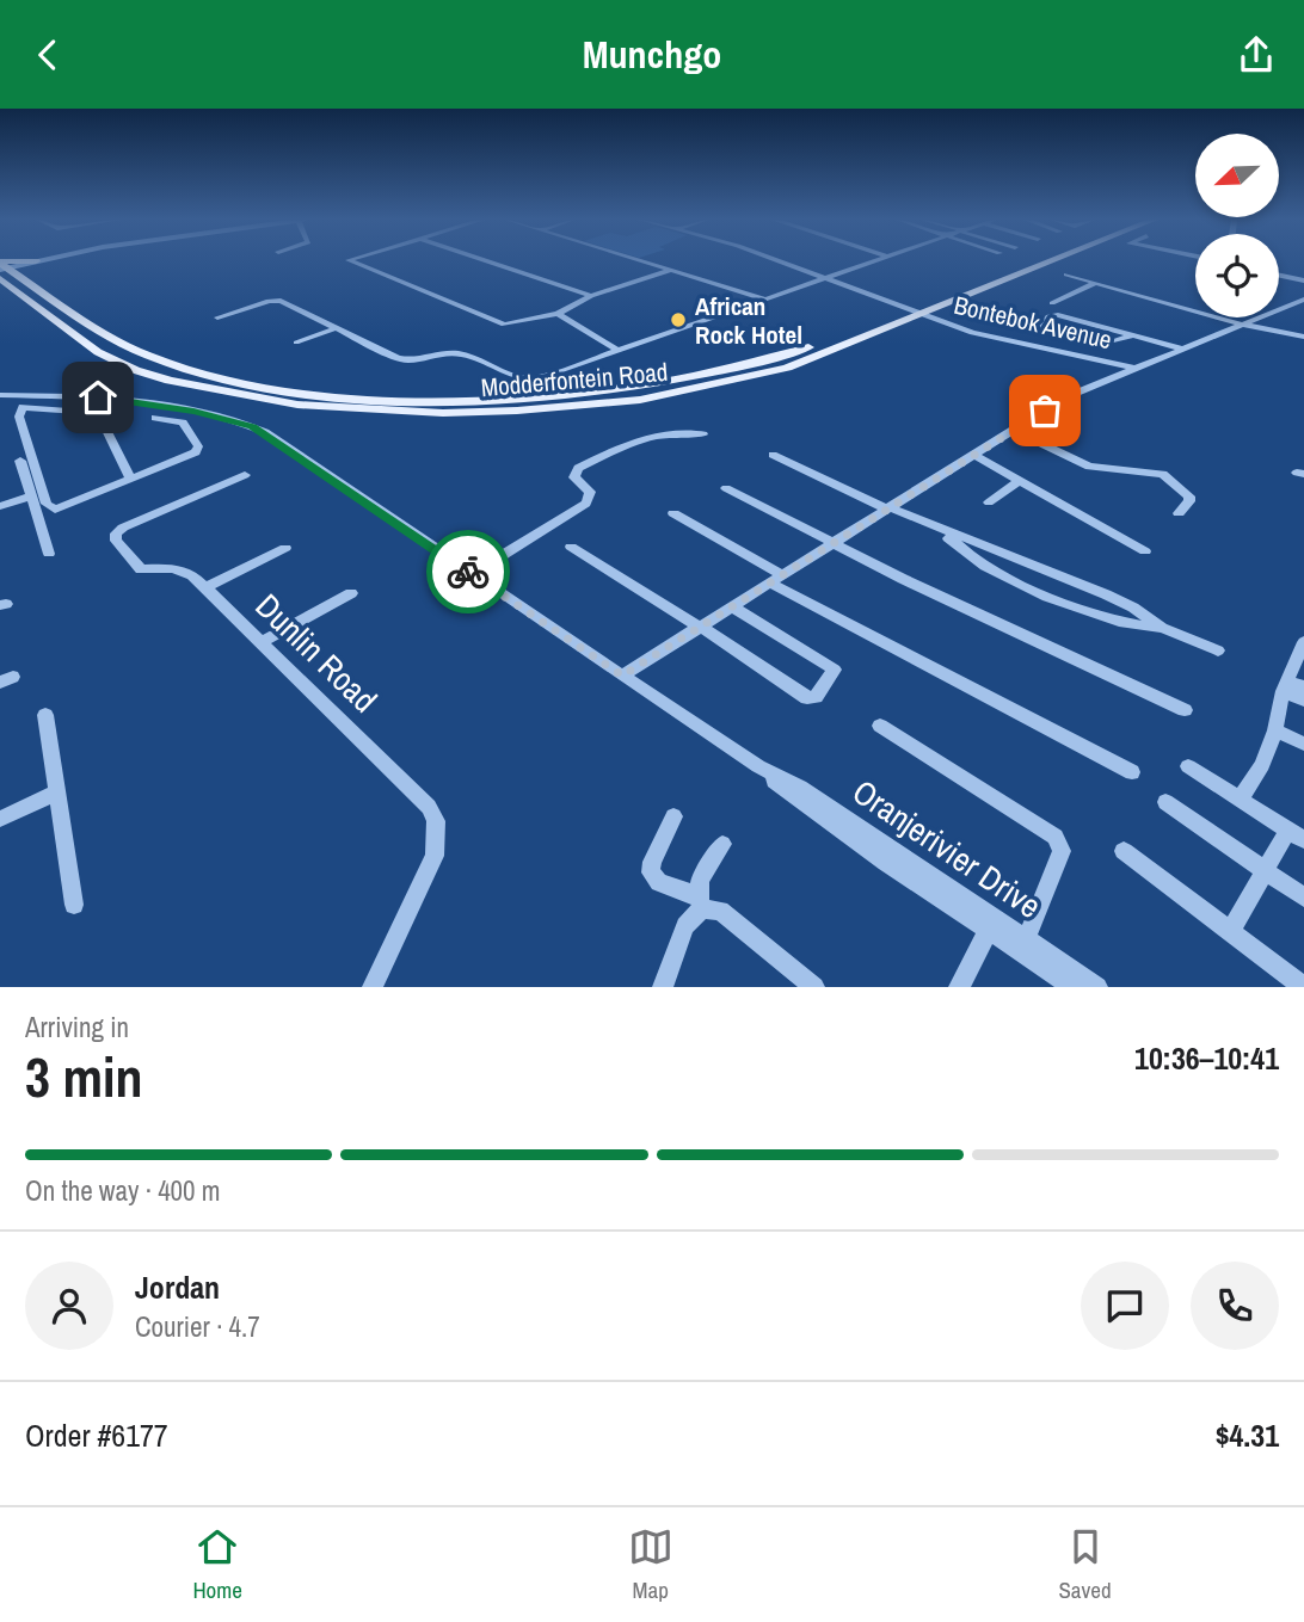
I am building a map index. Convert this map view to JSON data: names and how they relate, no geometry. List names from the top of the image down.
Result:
{
  "streets": {
    "main road": ["Modderfontein Road"],
    "street": ["Bontebok Avenue", "Dunlin Road", "Oranjerivier Drive"]
  },
  "crossings": [
    ["Bontebok Avenue", "Modderfontein Road"]
  ],
  "places": ["African Rock Hotel"],
  "north": "bottom left",
  "page": {
    "header": "Munchgo",
    "heading": ["3 min", "Arriving in", "10:36–10:41"],
    "panel": [
      "Jordan",
      "Courier · 4.7",
      "Order #6177",
      "$4.31"
    ],
    "bar": "On the way · 400 m",
    "tabs": ["Home", "Map", "Saved"]
  }
}
